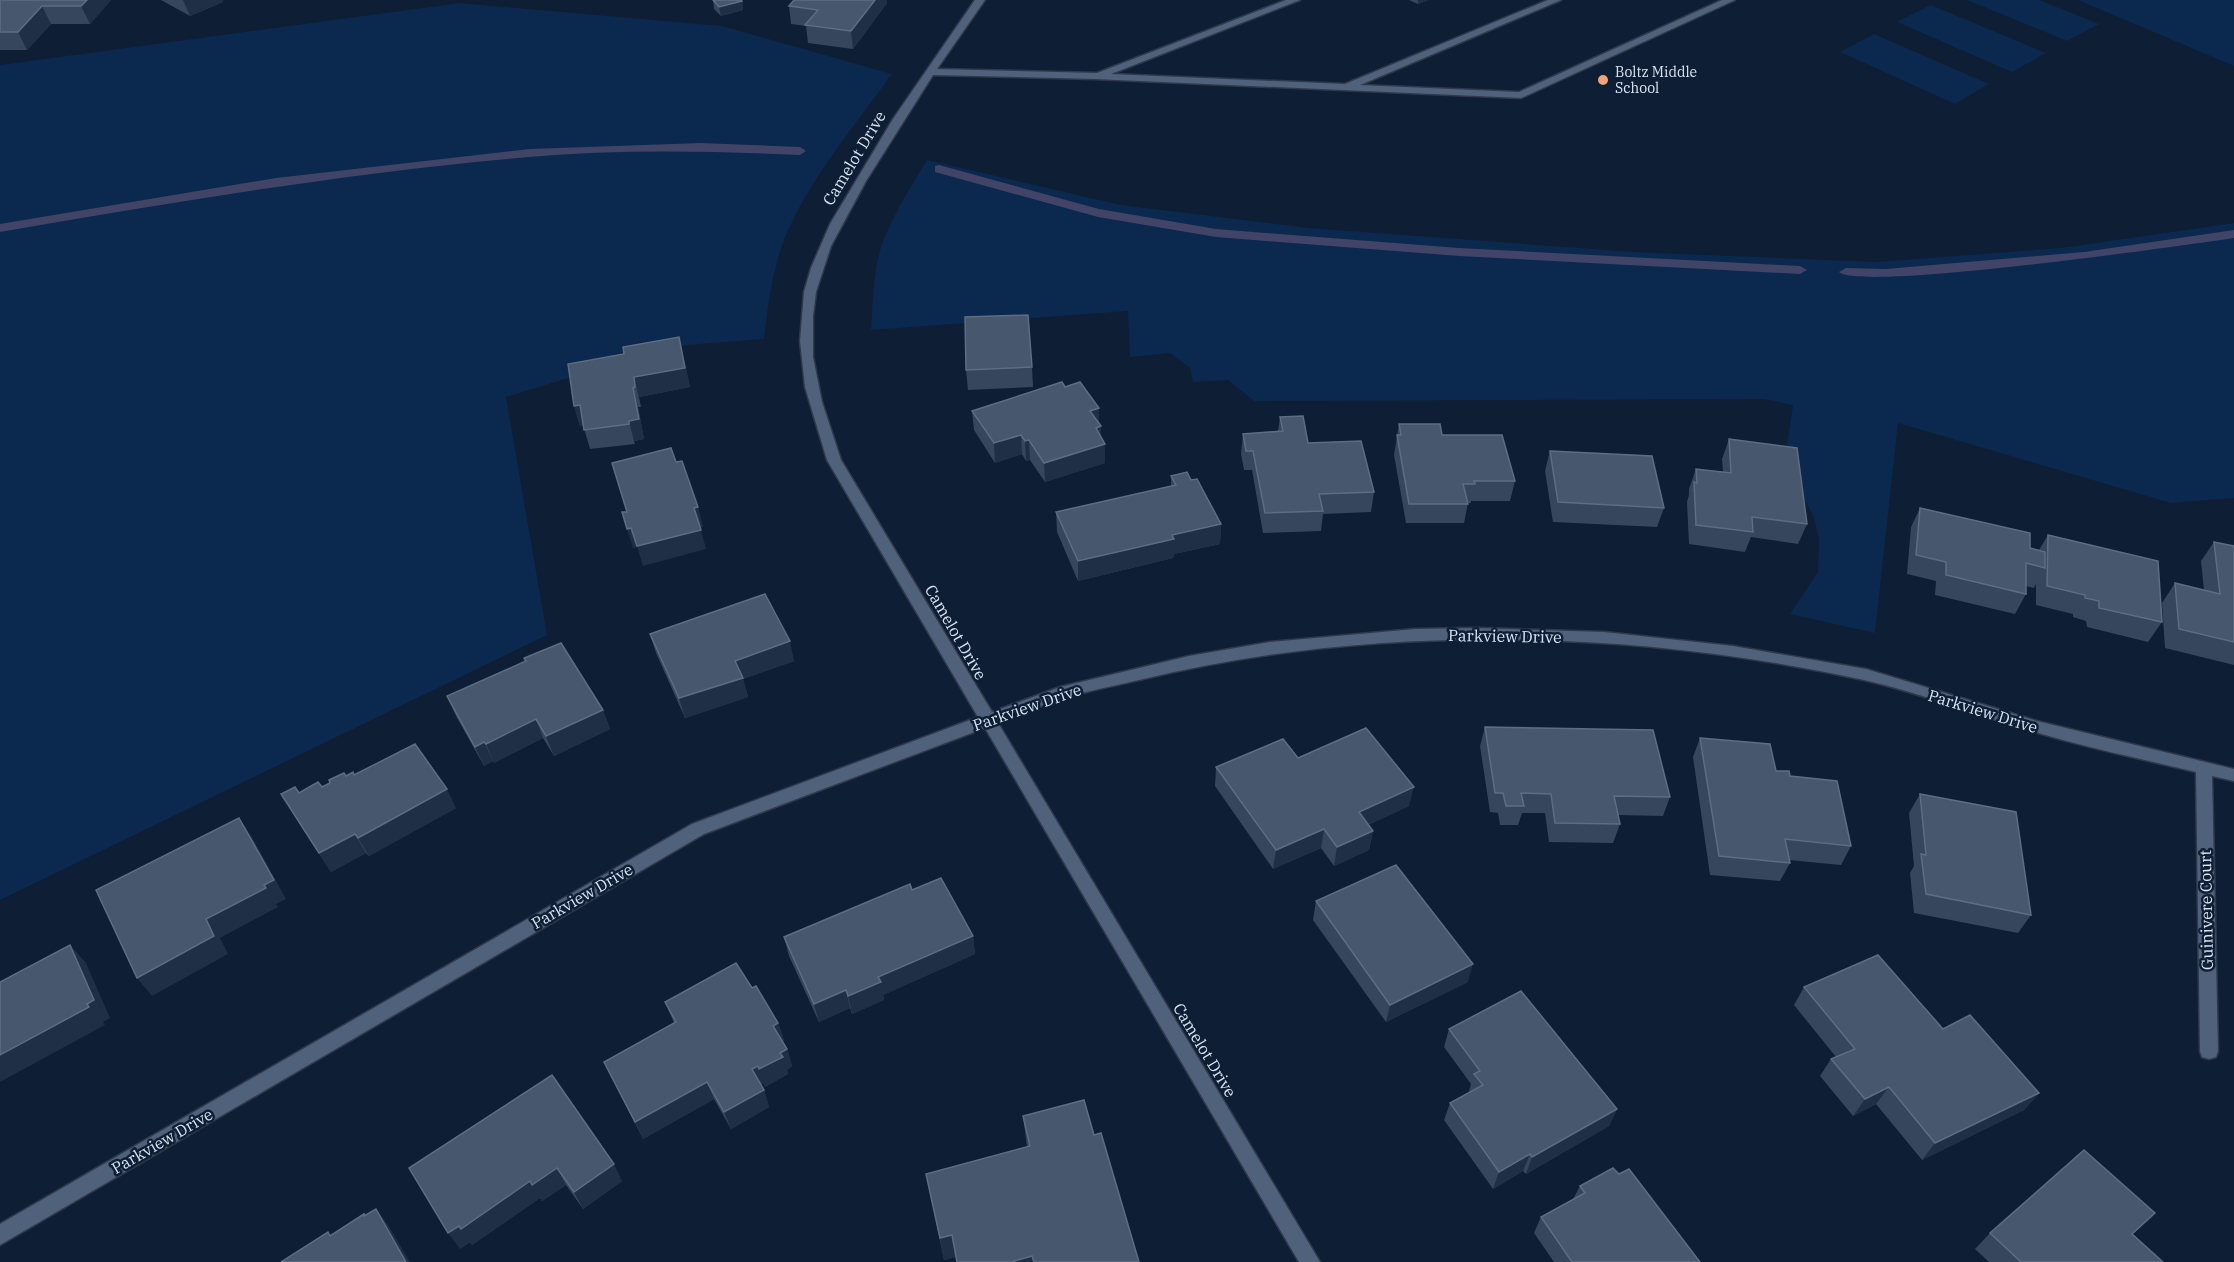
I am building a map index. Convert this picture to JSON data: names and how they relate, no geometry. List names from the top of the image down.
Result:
{
  "streets": {
    "street": ["Camelot Drive", "Parkview Drive", "Guinivere Court"]
  },
  "crossings": [
    ["Camelot Drive", "Parkview Drive"],
    ["Parkview Drive", "Guinivere Court"]
  ],
  "places": ["Boltz Middle School"]
}
